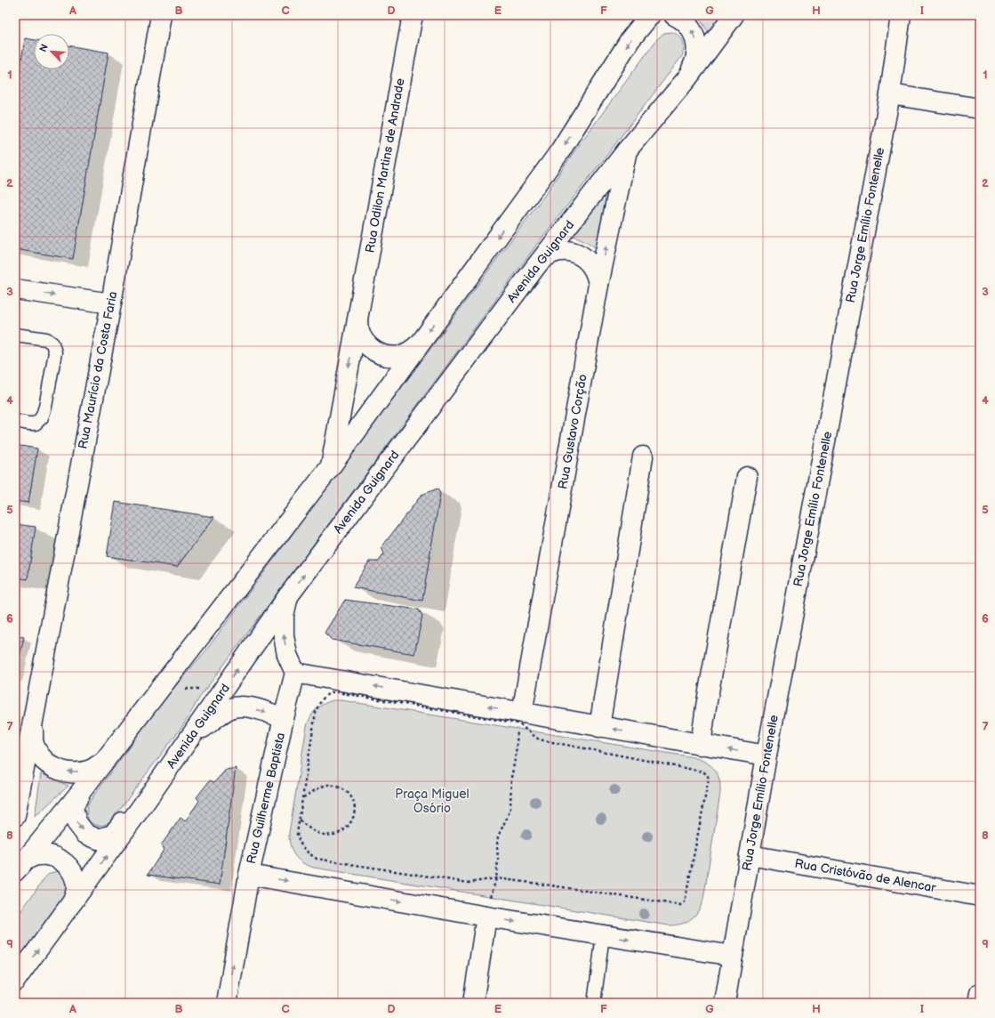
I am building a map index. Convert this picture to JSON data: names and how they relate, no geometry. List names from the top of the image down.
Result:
{
  "streets": {
    "street": [
      "Rua Odilon Martins de Andrade",
      "Rua Jorge Emílio Fontenelle",
      "Avenida Guignard",
      "Rua Maurício da Costa Faria",
      "Rua Gustavo Corção",
      "Rua Guilherme Baptista",
      "Rua Cristóvão de Alencar"
    ]
  },
  "crossings": [
    ["Rua Jorge Emílio Fontenelle", "Rua Cristóvão de Alencar"],
    ["Avenida Guignard", "Rua Gustavo Corção"]
  ],
  "one_way": ["Rua Guilherme Baptista"],
  "parks": ["Praça Miguel Osório"],
  "north": "top left",
  "grid": {
    "columns": [
      "A",
      "B",
      "C",
      "D",
      "E",
      "F",
      "G",
      "H",
      "I"
    ],
    "rows": [
      "1",
      "2",
      "3",
      "4",
      "5",
      "6",
      "7",
      "8",
      "9"
    ]
  }
}
